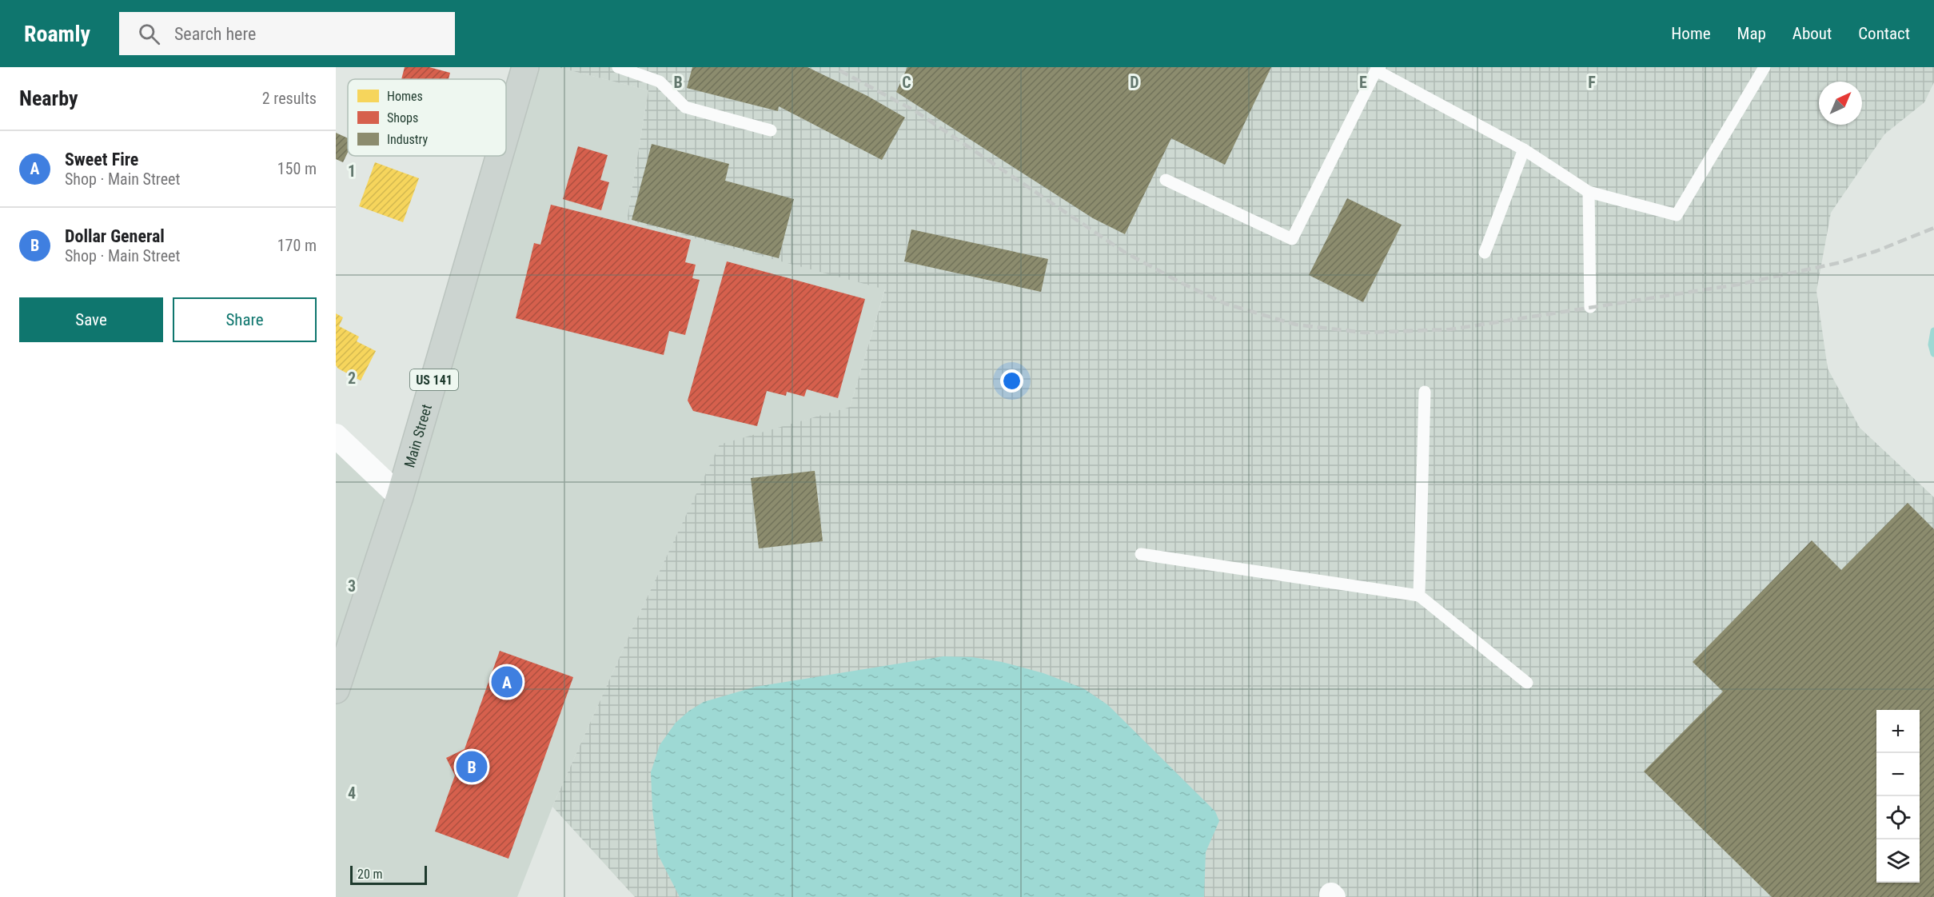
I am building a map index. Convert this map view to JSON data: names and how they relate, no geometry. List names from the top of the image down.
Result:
{
  "streets": {
    "main road": ["US 141", "Main Street"]
  },
  "legend": ["Homes", "Shops", "Industry"],
  "scale_bar": "20 m",
  "north": "top right",
  "page": {
    "header": "Roamly",
    "search": "Search here",
    "nav": [
      "Home",
      "Map",
      "About",
      "Contact"
    ],
    "heading": ["Nearby", "2 results"],
    "list": [
      {
        "mark": "A",
        "name": "Sweet Fire",
        "note": "Shop · Main Street",
        "value": "150 m"
      },
      {
        "mark": "B",
        "name": "Dollar General",
        "note": "Shop · Main Street",
        "value": "170 m"
      }
    ],
    "buttons": ["Save", "Share"],
    "pins": ["A", "B"],
    "map_buttons": ["+", "−"],
    "scale": "20 m"
  },
  "grid": {
    "columns": [
      "B",
      "C",
      "D",
      "E",
      "F"
    ],
    "rows": [
      "1",
      "2",
      "3",
      "4"
    ]
  }
}
